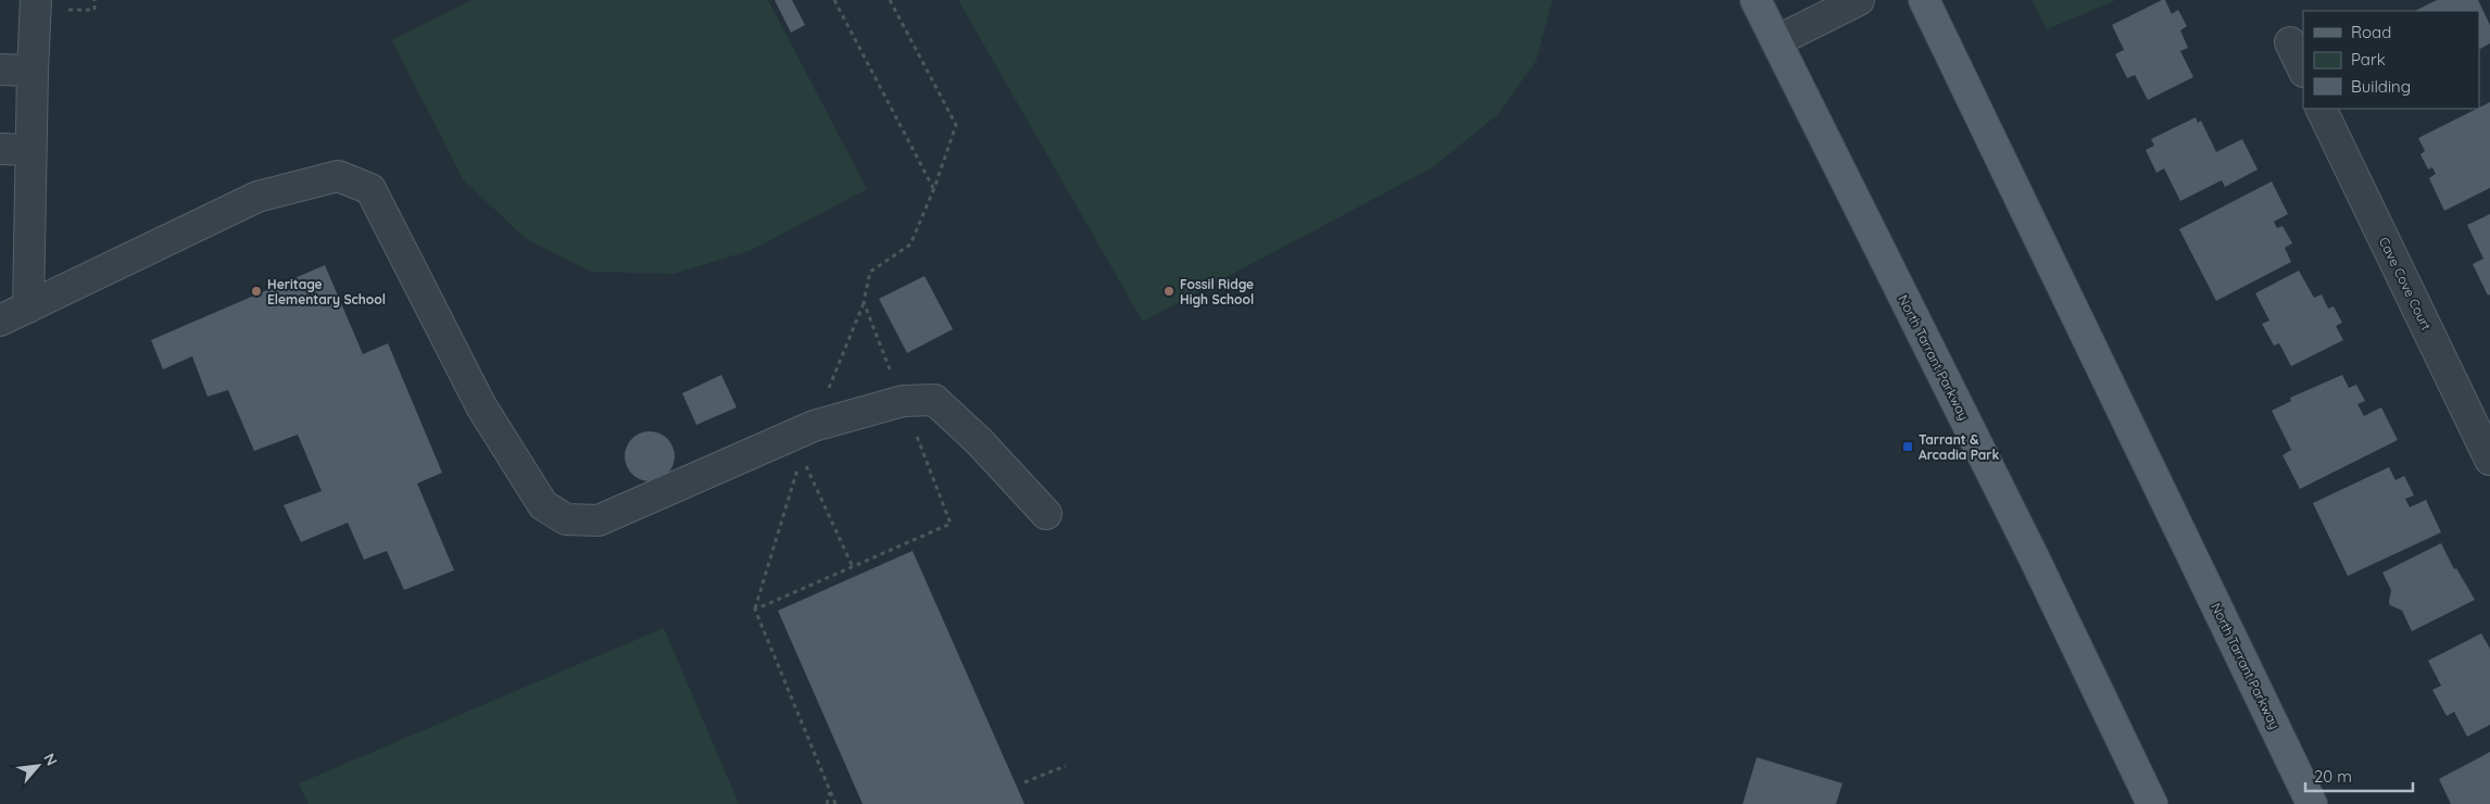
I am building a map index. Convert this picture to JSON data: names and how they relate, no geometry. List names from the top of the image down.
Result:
{
  "streets": {
    "main road": ["North Tarrant Parkway"],
    "street": ["Cave Cove Court"]
  },
  "places": {
    "other": ["Heritage Elementary School", "Fossil Ridge High School"],
    "transit": ["Tarrant & Arcadia Park"]
  },
  "legend": ["Road", "Park", "Building"],
  "scale_bar": "20 m",
  "north": "top right"
}
